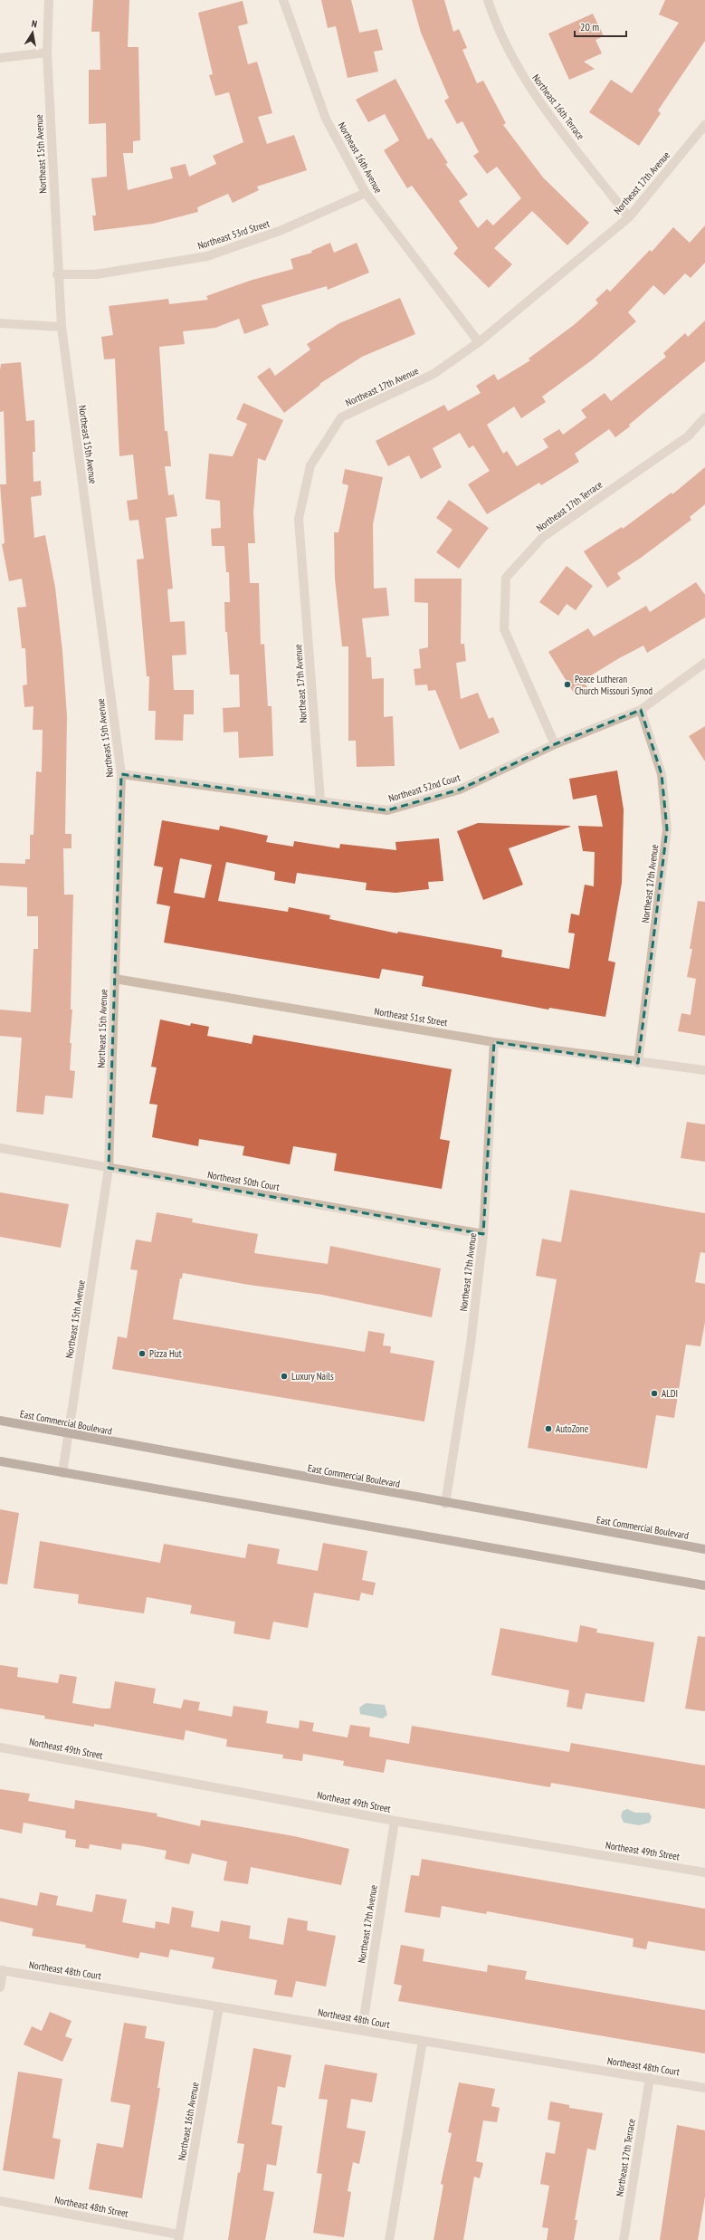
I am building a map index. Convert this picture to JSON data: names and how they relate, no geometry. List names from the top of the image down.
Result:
{
  "streets": {
    "main road": ["East Commercial Boulevard"],
    "street": [
      "Northeast 16th Terrace",
      "Northeast 15th Avenue",
      "Northeast 16th Avenue",
      "Northeast 17th Avenue",
      "Northeast 53rd Street",
      "Northeast 17th Terrace",
      "Northeast 52nd Court",
      "Northeast 51st Street",
      "Northeast 50th Court",
      "Northeast 49th Street",
      "Northeast 48th Court",
      "Northeast 48th Street"
    ]
  },
  "crossings": [
    ["Northeast 16th Terrace", "Northeast 17th Avenue"],
    ["Northeast 15th Avenue", "Northeast 53rd Street"],
    ["Northeast 15th Avenue", "Northeast 52nd Court"],
    ["Northeast 15th Avenue", "Northeast 51st Street"],
    ["Northeast 15th Avenue", "Northeast 50th Court"],
    ["Northeast 15th Avenue", "East Commercial Boulevard"],
    ["Northeast 16th Avenue", "Northeast 17th Avenue"],
    ["Northeast 16th Avenue", "Northeast 53rd Street"],
    ["Northeast 16th Avenue", "Northeast 48th Court"],
    ["Northeast 16th Avenue", "Northeast 48th Street"],
    ["Northeast 17th Avenue", "Northeast 52nd Court"],
    ["Northeast 17th Avenue", "Northeast 51st Street"],
    ["Northeast 17th Avenue", "Northeast 50th Court"],
    ["Northeast 17th Avenue", "East Commercial Boulevard"],
    ["Northeast 17th Avenue", "Northeast 49th Street"],
    ["Northeast 17th Avenue", "Northeast 48th Court"],
    ["Northeast 17th Terrace", "Northeast 52nd Court"],
    ["Northeast 17th Terrace", "Northeast 48th Court"]
  ],
  "places": [
    "Peace Lutheran Church Missouri Synod",
    "Pizza Hut",
    "Luxury Nails",
    "ALDI",
    "AutoZone"
  ],
  "scale_bar": "20 m",
  "north": "top"
}
